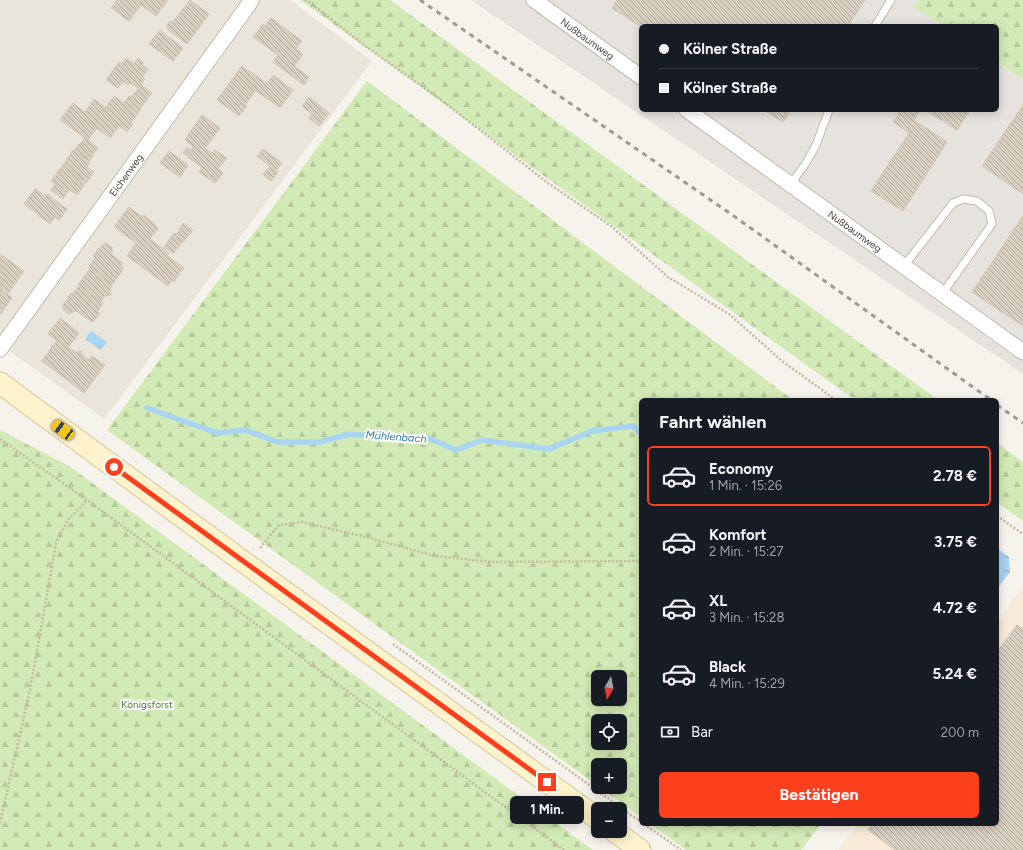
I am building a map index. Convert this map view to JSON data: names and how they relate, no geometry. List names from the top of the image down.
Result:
{
  "streets": {
    "street": ["Nußbaumweg", "Eichenweg"]
  },
  "water": ["Mühlenbach"],
  "parks": ["Königsforst"],
  "north": "bottom",
  "page": {
    "banner": ["Kölner Straße", "Kölner Straße"],
    "heading": "Fahrt wählen",
    "list": [
      {
        "name": "Economy",
        "note": "1 Min. · 15:26",
        "value": "2.78 €"
      },
      {
        "name": "Komfort",
        "note": "2 Min. · 15:27",
        "value": "3.75 €"
      },
      {
        "name": "XL",
        "note": "3 Min. · 15:28",
        "value": "4.72 €"
      },
      {
        "name": "Black",
        "note": "4 Min. · 15:29",
        "value": "5.24 €"
      }
    ],
    "map_buttons": ["+", "−"],
    "pay": ["Bar", "200 m"],
    "buttons": "Bestätigen",
    "bubble": "1 Min."
  }
}
